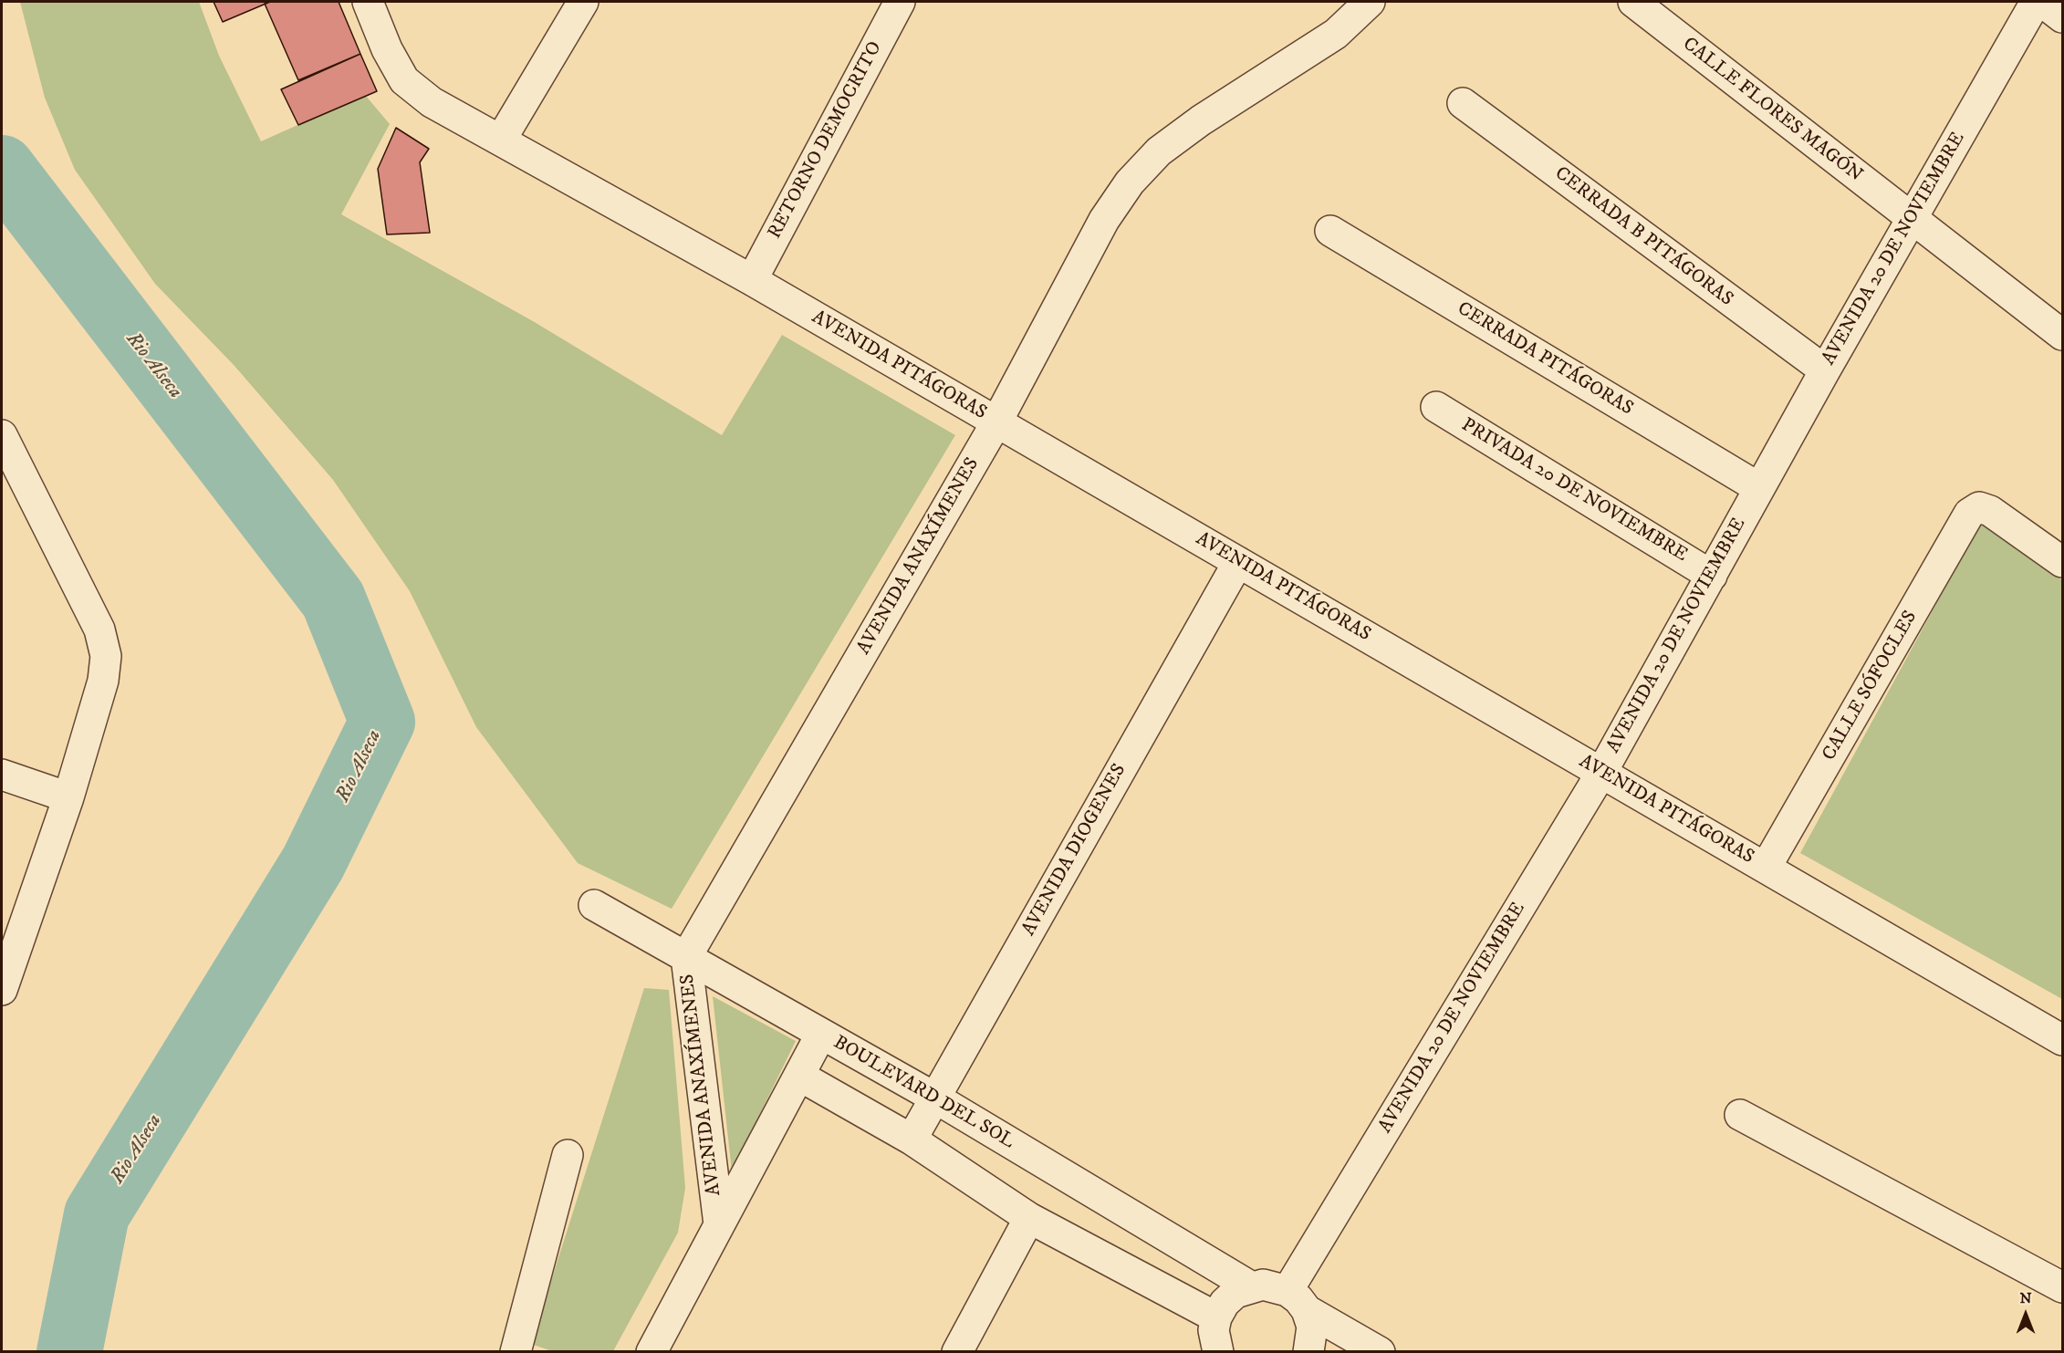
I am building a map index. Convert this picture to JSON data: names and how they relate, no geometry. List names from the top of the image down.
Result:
{
  "streets": {
    "street": [
      "CALLE FLORES MAGÓN",
      "RETORNO DEMOCRITO",
      "CERRADA B PITÁGORAS",
      "AVENIDA 20 DE NOVIEMBRE",
      "CERRADA PITÁGORAS",
      "AVENIDA PITÁGORAS",
      "PRIVADA 20 DE NOVIEMBRE",
      "AVENIDA ANAXÍMENES",
      "CALLE SÓFOCLES",
      "AVENIDA DIOGENES",
      "BOULEVARD DEL SOL"
    ]
  },
  "crossings": [
    ["CALLE FLORES MAGÓN", "AVENIDA 20 DE NOVIEMBRE"],
    ["RETORNO DEMOCRITO", "AVENIDA PITÁGORAS"],
    ["CERRADA B PITÁGORAS", "AVENIDA 20 DE NOVIEMBRE"],
    ["AVENIDA 20 DE NOVIEMBRE", "CERRADA PITÁGORAS"],
    ["AVENIDA 20 DE NOVIEMBRE", "AVENIDA PITÁGORAS"],
    ["AVENIDA 20 DE NOVIEMBRE", "PRIVADA 20 DE NOVIEMBRE"],
    ["AVENIDA PITÁGORAS", "AVENIDA ANAXÍMENES"],
    ["AVENIDA PITÁGORAS", "CALLE SÓFOCLES"],
    ["AVENIDA PITÁGORAS", "AVENIDA DIOGENES"],
    ["AVENIDA ANAXÍMENES", "BOULEVARD DEL SOL"],
    ["AVENIDA DIOGENES", "BOULEVARD DEL SOL"]
  ],
  "water": ["Rio Alseca"],
  "north": "top"
}
